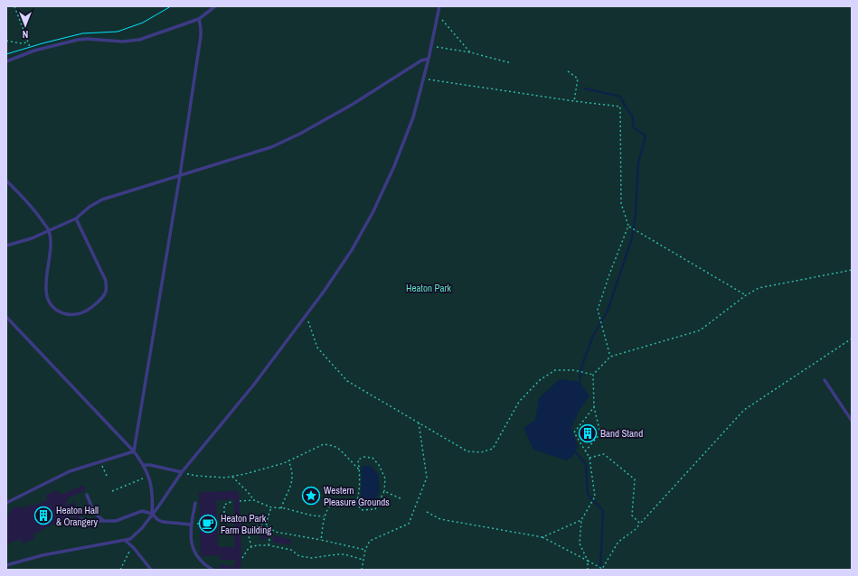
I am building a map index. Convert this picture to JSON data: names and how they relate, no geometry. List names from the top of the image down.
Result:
{
  "parks": ["Heaton Park"],
  "places": {
    "building": ["Band Stand", "Heaton Hall & Orangery"],
    "place": ["Western Pleasure Grounds"],
    "cafe": ["Heaton Park Farm Building"]
  },
  "north": "bottom"
}
